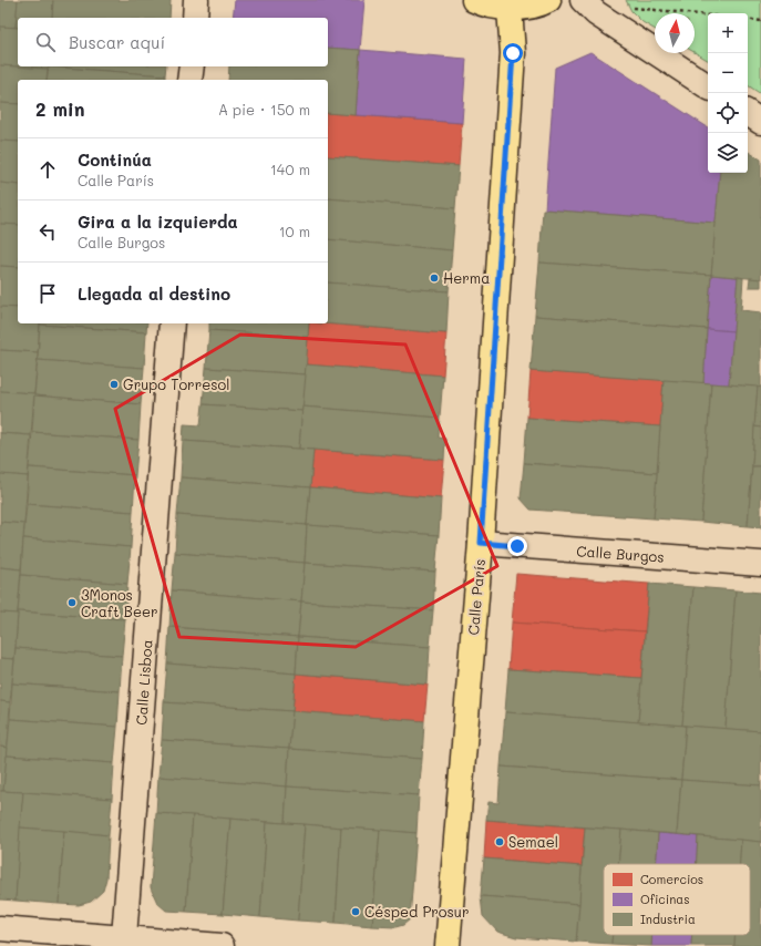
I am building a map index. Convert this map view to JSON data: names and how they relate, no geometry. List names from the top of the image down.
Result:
{
  "streets": {
    "main road": ["Calle París"],
    "street": ["Calle Burgos", "Calle Lisboa"]
  },
  "crossings": [
    ["Calle Burgos", "Calle París"]
  ],
  "places": [
    "Herma",
    "Grupo Torresol",
    "3Monos Craft Beer",
    "Semael",
    "Césped Prosur"
  ],
  "legend": ["Comercios", "Oficinas", "Industria"],
  "north": "top",
  "page": {
    "map_buttons": ["+", "−"],
    "search": "Buscar aquí",
    "heading": ["2 min", "A pie · 150 m"],
    "list": [
      ["Continúa", "Calle París", "140 m"],
      ["Gira a la izquierda", "Calle Burgos", "10 m"],
      "Llegada al destino"
    ]
  }
}
